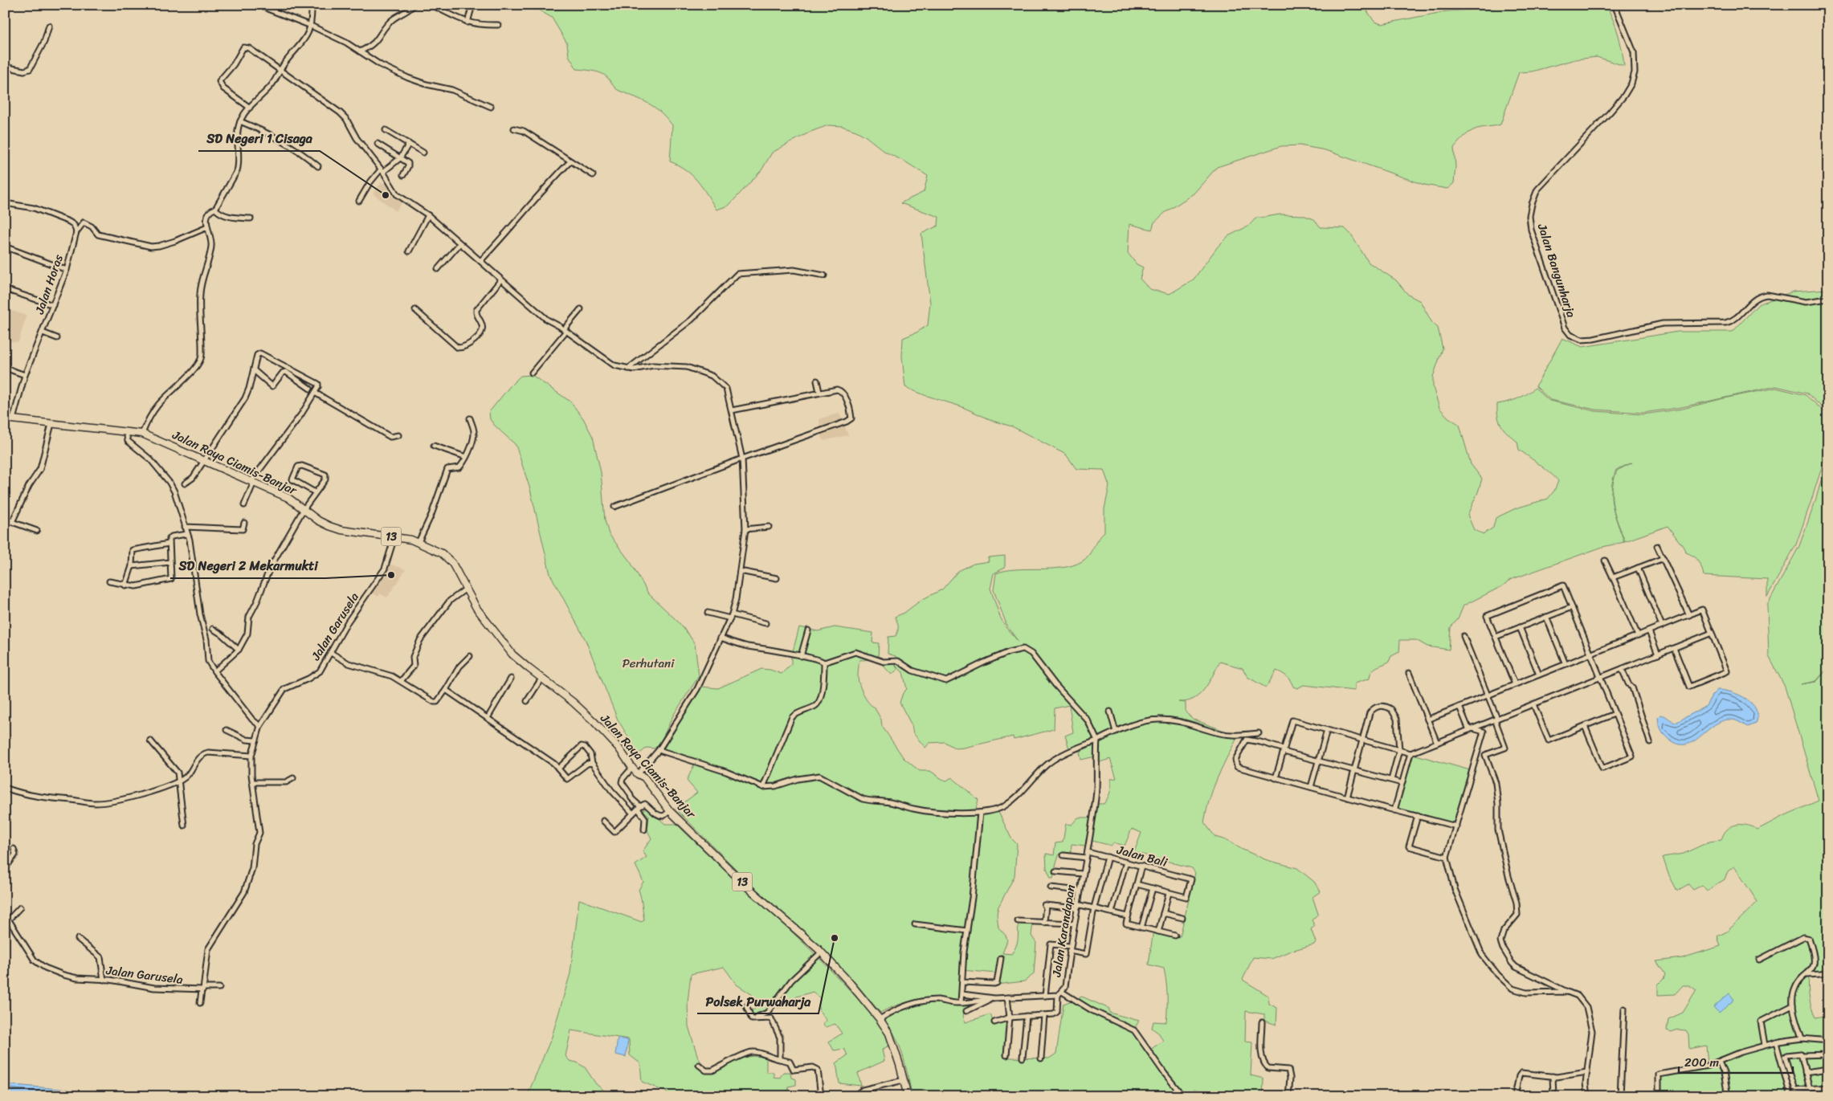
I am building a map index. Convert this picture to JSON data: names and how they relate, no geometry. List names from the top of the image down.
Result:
{
  "streets": {
    "highway": ["Jalan Raya Ciamis-Banjar", "13"],
    "street": [
      "Jalan Bangunharja",
      "Jalan Horas",
      "Jalan Garusela",
      "Jalan Bali",
      "Jalan Karandapan"
    ]
  },
  "crossings": [
    ["Jalan Horas", "Jalan Raya Ciamis-Banjar"],
    ["Jalan Raya Ciamis-Banjar", "Jalan Garusela"],
    ["Jalan Bali", "Jalan Karandapan"]
  ],
  "parks": ["Perhutani"],
  "places": ["SD Negeri 1 Cisaga", "SD Negeri 2 Mekarmukti", "Polsek Purwaharja"],
  "scale_bar": "200 m"
}
